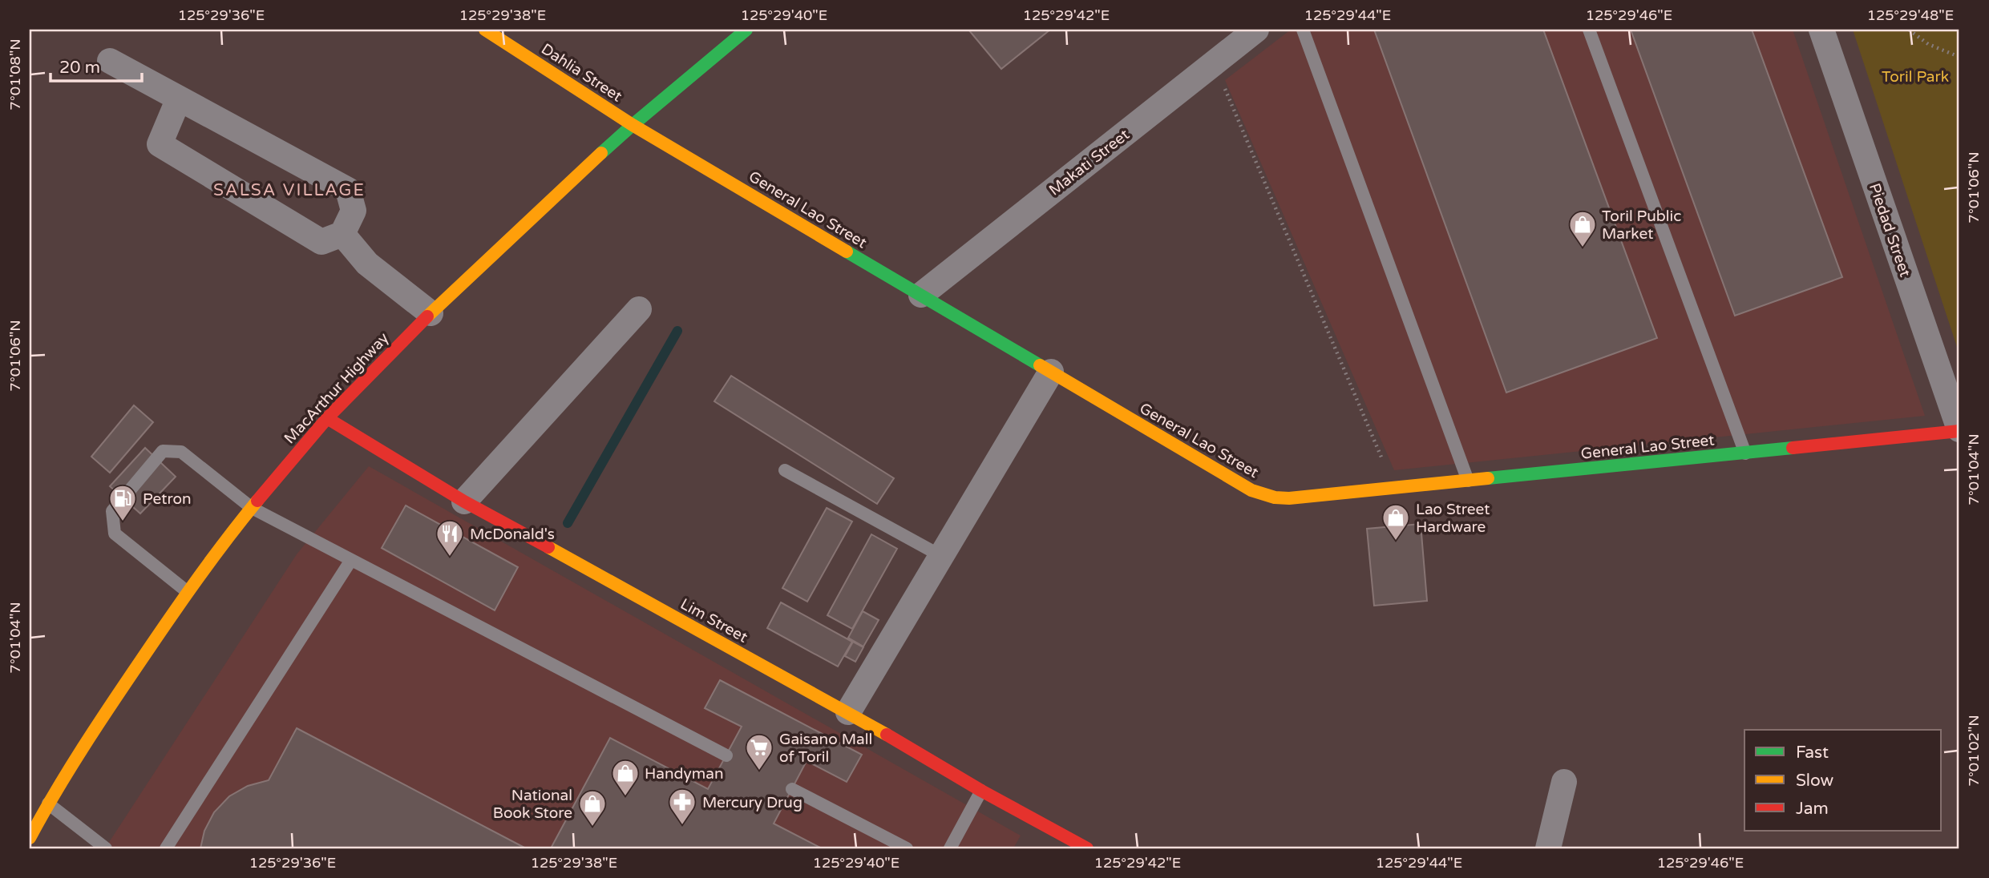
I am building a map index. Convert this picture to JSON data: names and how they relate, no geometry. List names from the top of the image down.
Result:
{
  "streets": {
    "main road": [
      "Dahlia Street",
      "General Lao Street",
      "MacArthur Highway",
      "Lim Street"
    ],
    "street": ["Makati Street", "Piedad Street"]
  },
  "crossings": [
    ["Dahlia Street", "General Lao Street"],
    ["Dahlia Street", "MacArthur Highway"],
    ["Makati Street", "General Lao Street"],
    ["General Lao Street", "Piedad Street"],
    ["General Lao Street", "MacArthur Highway"],
    ["MacArthur Highway", "Lim Street"]
  ],
  "districts": ["SALSA VILLAGE"],
  "parks": ["Toril Park"],
  "places": {
    "shop": [
      "Toril Public Market",
      "Lao Street Hardware",
      "Handyman",
      "National Book Store"
    ],
    "fuel station": ["Petron"],
    "restaurant": ["McDonald's"],
    "supermarket": ["Gaisano Mall of Toril"],
    "pharmacy": ["Mercury Drug"]
  },
  "legend": ["Fast", "Slow", "Jam"],
  "scale_bar": "20 m",
  "coordinates": [
    "125°29'36\"E",
    "125°29'38\"E",
    "125°29'40\"E",
    "125°29'42\"E",
    "125°29'44\"E",
    "125°29'46\"E",
    "125°29'48\"E",
    "7°01'08\"N",
    "7°01'06\"N",
    "7°01'04\"N",
    "7°01'02\"N"
  ]
}
